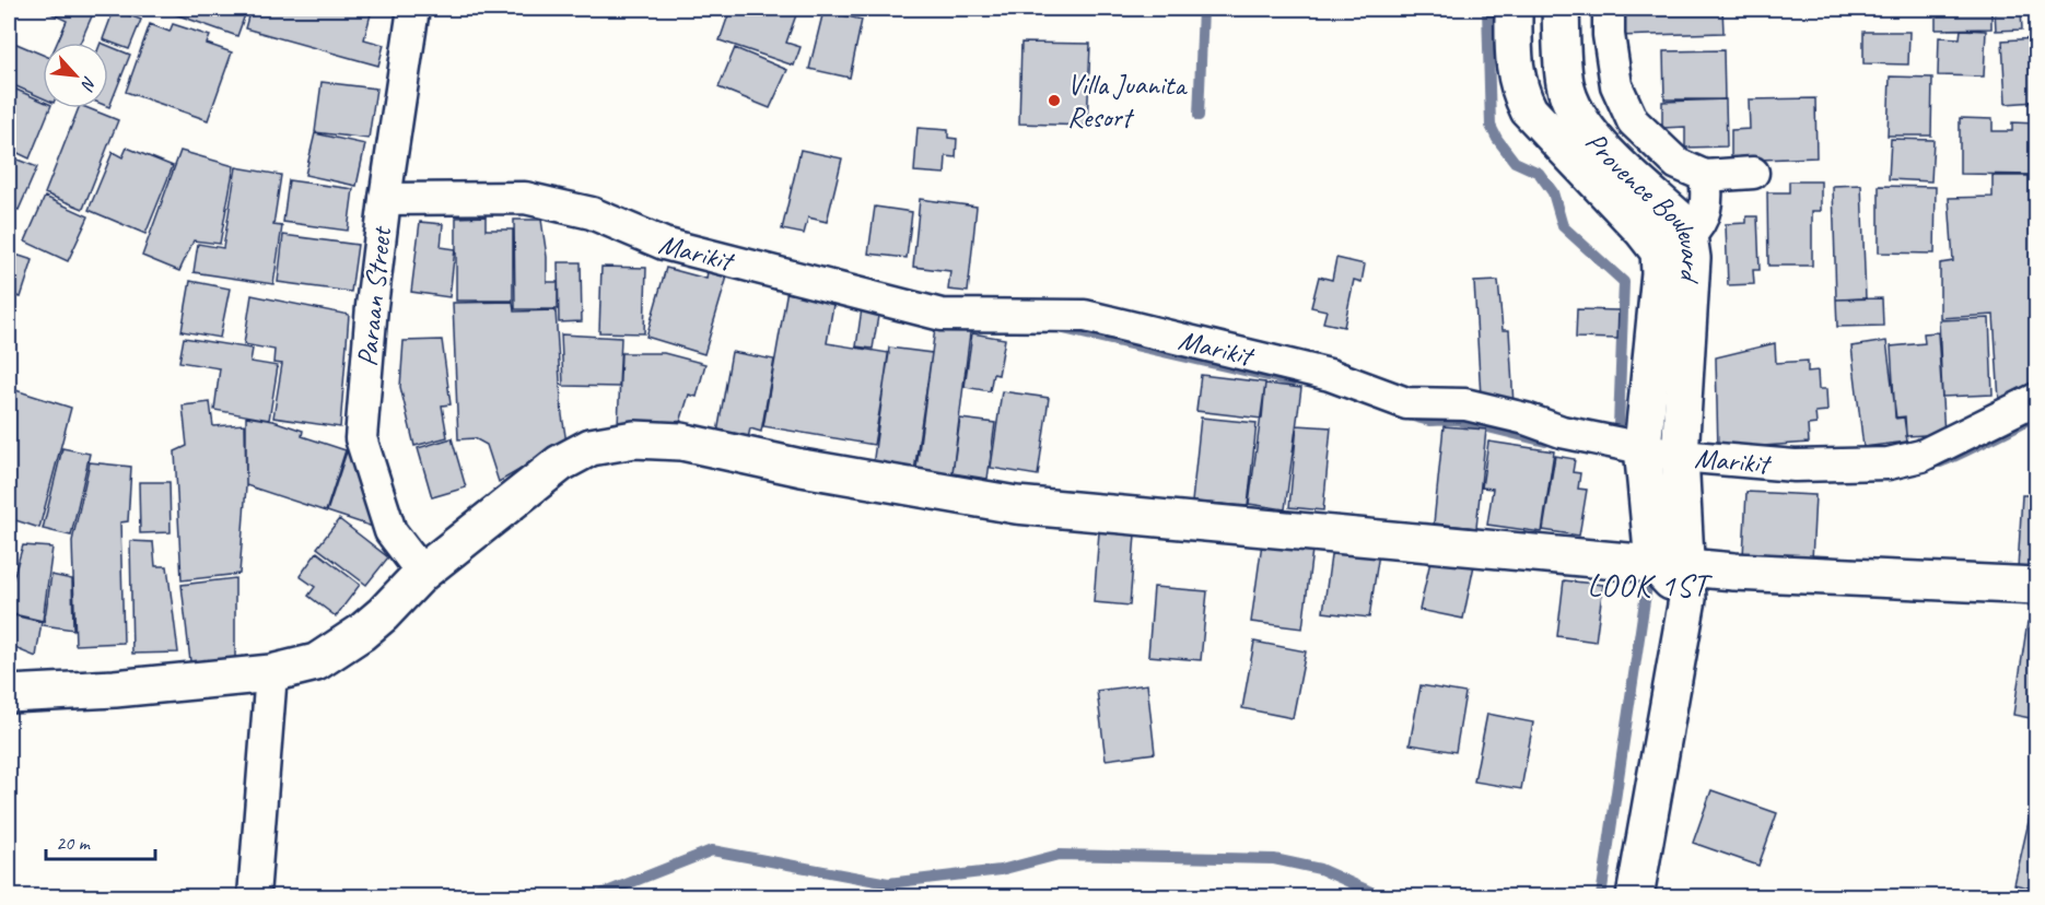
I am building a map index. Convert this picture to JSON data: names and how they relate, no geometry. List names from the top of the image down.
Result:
{
  "streets": {
    "street": ["Provence Boulevard", "Marikit", "Paraan Street"]
  },
  "crossings": [
    ["Provence Boulevard", "Marikit"],
    ["Marikit", "Paraan Street"]
  ],
  "districts": ["LOOK 1ST"],
  "places": ["Villa Juanita Resort"],
  "scale_bar": "20 m",
  "north": "bottom right"
}
